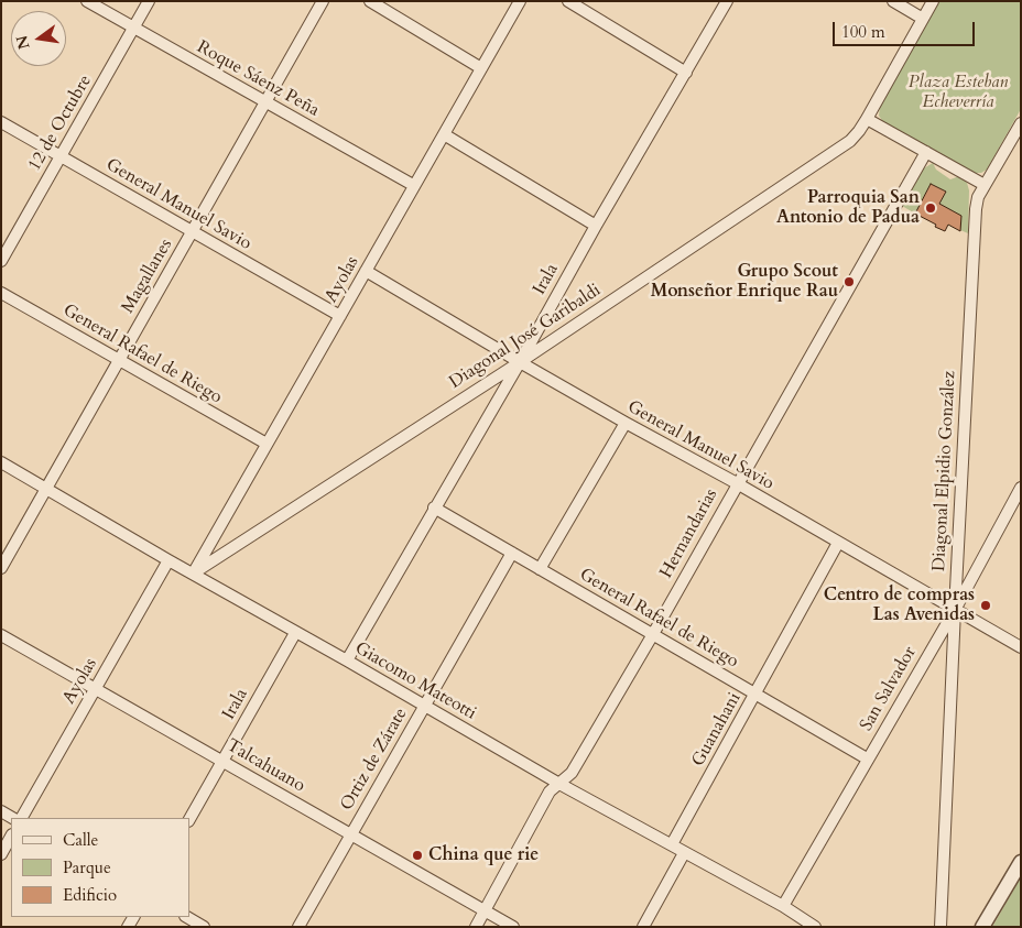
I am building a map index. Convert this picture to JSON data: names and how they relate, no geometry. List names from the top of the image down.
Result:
{
  "streets": {
    "street": [
      "Roque Sáenz Peña",
      "12 de Octubre",
      "General Manuel Savio",
      "Magallanes",
      "Ayolas",
      "Irala",
      "Diagonal José Garibaldi",
      "General Rafael de Riego",
      "Diagonal Elpidio González",
      "Hernandarias",
      "Giacomo Mateotti",
      "San Salvador",
      "Guanahani",
      "Ortiz de Zárate",
      "Talcahuano"
    ]
  },
  "crossings": [
    ["Roque Sáenz Peña", "12 de Octubre"],
    ["Roque Sáenz Peña", "Magallanes"],
    ["Roque Sáenz Peña", "Ayolas"],
    ["12 de Octubre", "General Manuel Savio"],
    ["General Manuel Savio", "Magallanes"],
    ["General Manuel Savio", "Ayolas"],
    ["General Manuel Savio", "Irala"],
    ["General Manuel Savio", "Diagonal José Garibaldi"],
    ["General Manuel Savio", "Diagonal Elpidio González"],
    ["General Manuel Savio", "Hernandarias"],
    ["General Manuel Savio", "San Salvador"],
    ["General Manuel Savio", "Guanahani"],
    ["Magallanes", "General Rafael de Riego"],
    ["Magallanes", "Giacomo Mateotti"],
    ["Ayolas", "Diagonal José Garibaldi"],
    ["Ayolas", "General Rafael de Riego"],
    ["Ayolas", "Giacomo Mateotti"],
    ["Ayolas", "Talcahuano"],
    ["Irala", "Diagonal José Garibaldi"],
    ["Irala", "General Rafael de Riego"],
    ["Irala", "Giacomo Mateotti"],
    ["Irala", "Talcahuano"],
    ["Diagonal José Garibaldi", "Giacomo Mateotti"],
    ["General Rafael de Riego", "Hernandarias"],
    ["General Rafael de Riego", "San Salvador"],
    ["General Rafael de Riego", "Guanahani"],
    ["General Rafael de Riego", "Ortiz de Zárate"],
    ["Diagonal Elpidio González", "San Salvador"],
    ["Hernandarias", "Giacomo Mateotti"],
    ["Hernandarias", "Talcahuano"],
    ["Giacomo Mateotti", "San Salvador"],
    ["Giacomo Mateotti", "Guanahani"],
    ["Giacomo Mateotti", "Ortiz de Zárate"],
    ["Ortiz de Zárate", "Talcahuano"]
  ],
  "parks": ["Plaza Esteban Echeverría"],
  "places": [
    "Parroquia San Antonio de Padua",
    "Grupo Scout Monseñor Enrique Rau",
    "Centro de compras Las Avenidas",
    "China que rie"
  ],
  "legend": ["Calle", "Parque", "Edificio"],
  "scale_bar": "100 m",
  "north": "left"
}
